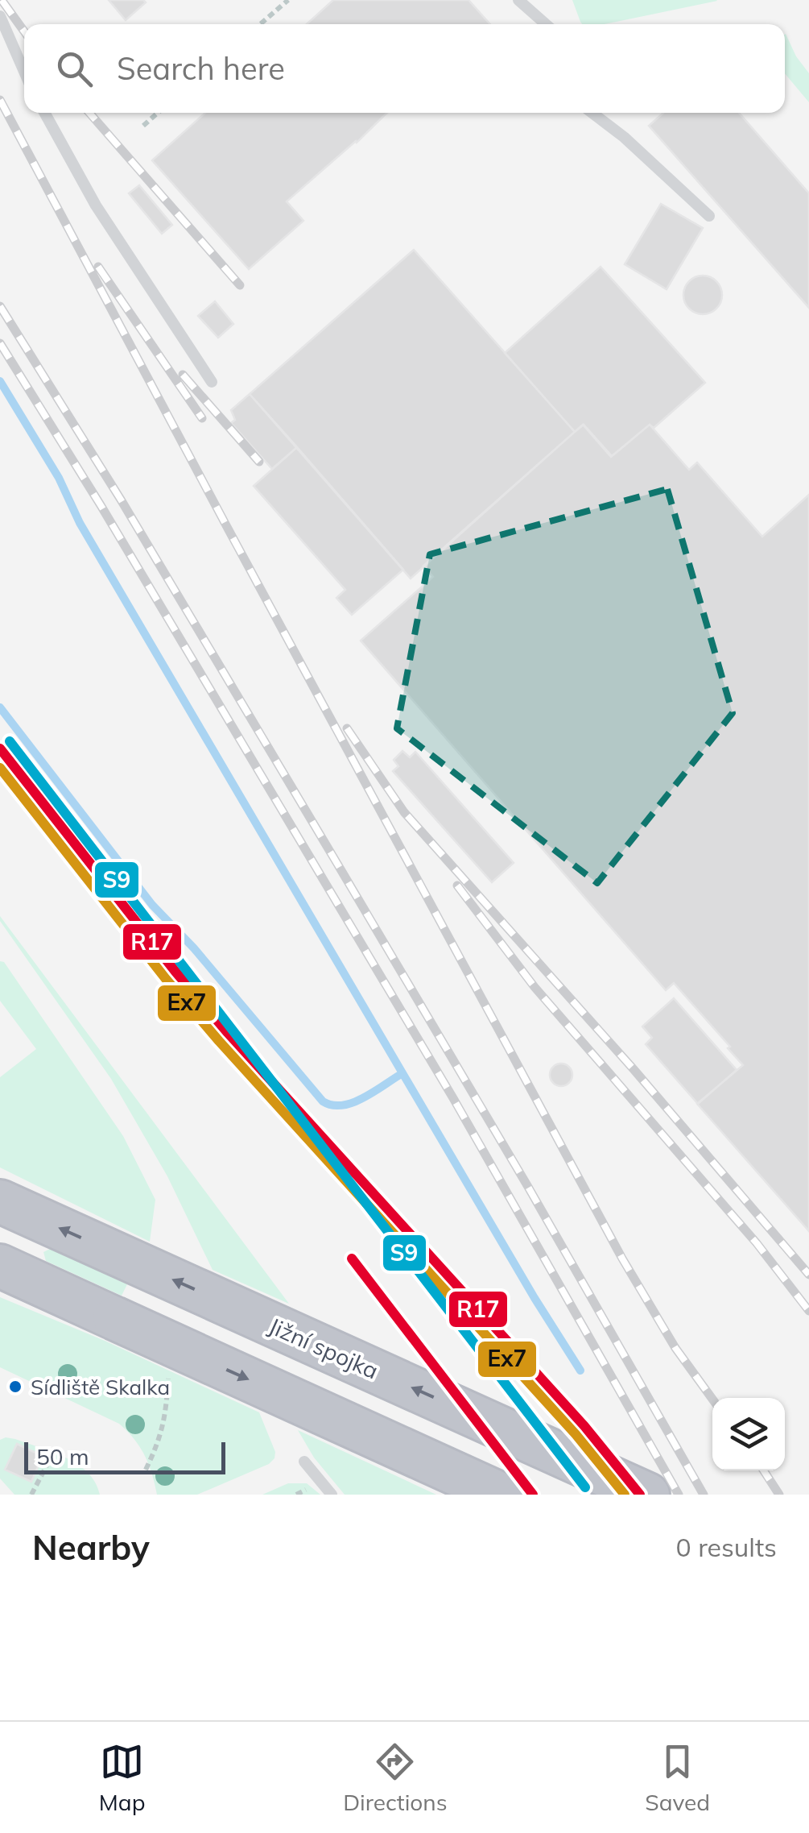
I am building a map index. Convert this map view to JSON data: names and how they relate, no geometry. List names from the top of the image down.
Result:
{
  "streets": {
    "highway": ["Jižní spojka"]
  },
  "places": ["Sídliště Skalka"],
  "lines": ["transit line S9", "transit line R17", "transit line Ex7"],
  "scale_bar": "50 m",
  "page": {
    "search": "Search here",
    "scale": "50 m",
    "heading": ["Nearby", "0 results"],
    "nav": ["Map", "Directions", "Saved"]
  }
}
